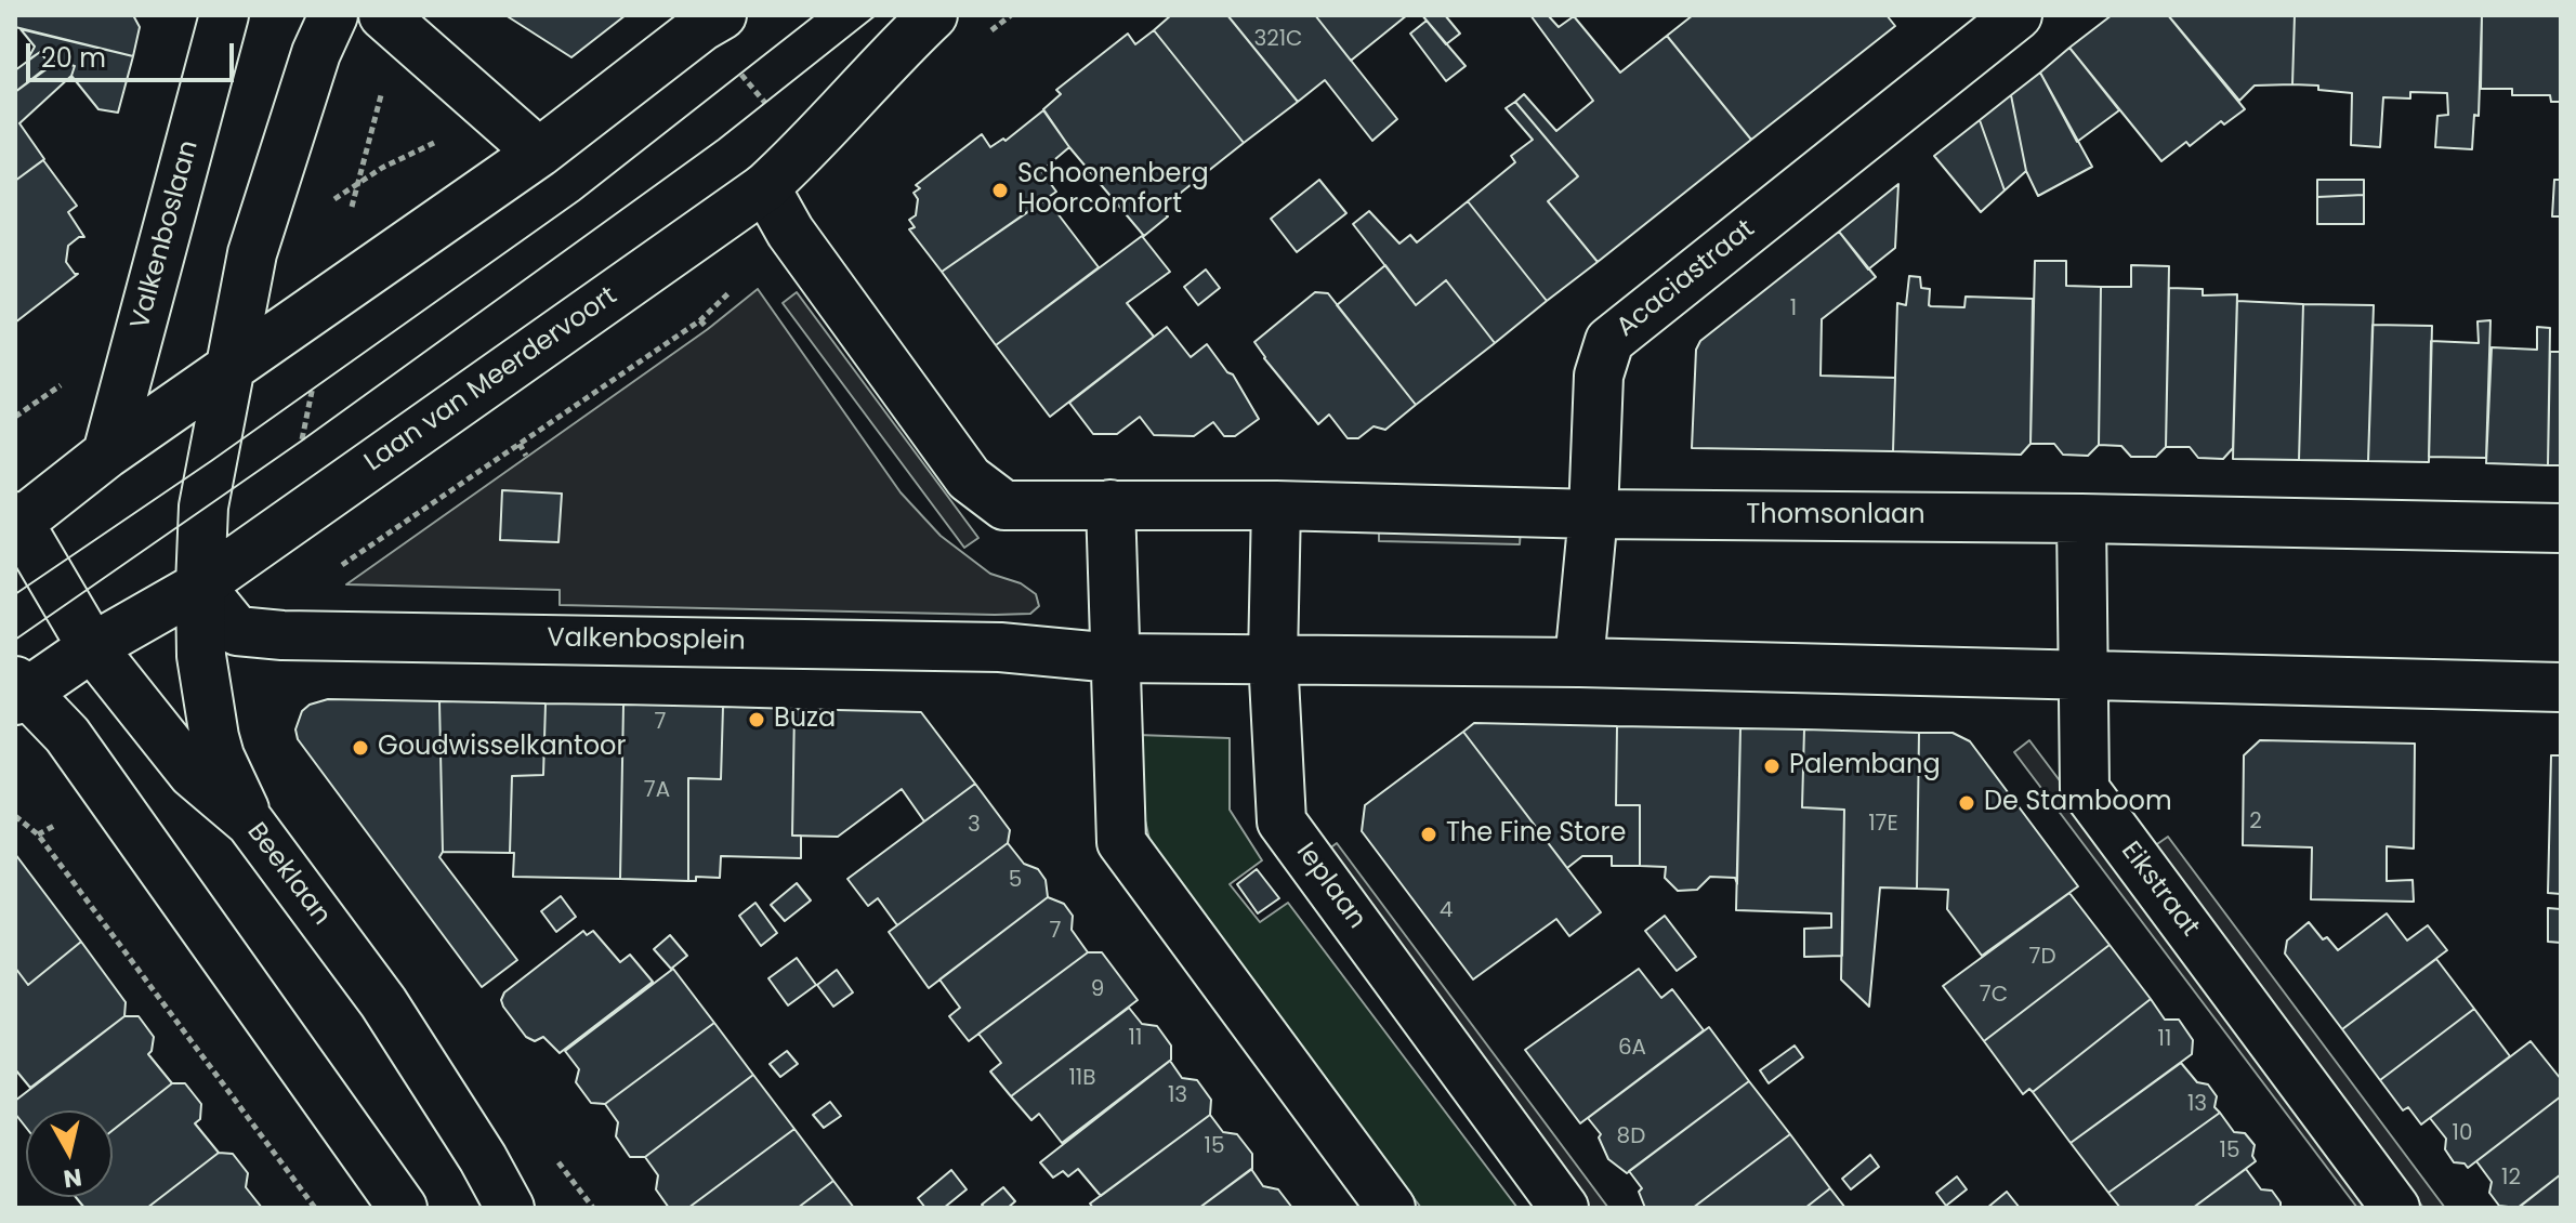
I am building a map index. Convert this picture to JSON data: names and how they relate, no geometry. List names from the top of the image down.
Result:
{
  "streets": {
    "street": [
      "Valkenboslaan",
      "Acaciastraat",
      "Laan van Meerdervoort",
      "Thomsonlaan",
      "Valkenbosplein",
      "Beeklaan",
      "Ieplaan",
      "Eikstraat"
    ]
  },
  "crossings": [
    ["Acaciastraat", "Thomsonlaan"],
    ["Laan van Meerdervoort", "Valkenbosplein"],
    ["Laan van Meerdervoort", "Beeklaan"],
    ["Thomsonlaan", "Ieplaan"],
    ["Thomsonlaan", "Eikstraat"]
  ],
  "places": [
    "Schoonenberg Hoorcomfort",
    "Buza",
    "Goudwisselkantoor",
    "Palembang",
    "De Stamboom",
    "The Fine Store"
  ],
  "house_numbers": [
    "321C",
    "1",
    "7",
    "7A",
    "2",
    "17E",
    "3",
    "5",
    "4",
    "7",
    "7D",
    "9",
    "7C",
    "11",
    "11",
    "6A",
    "11B",
    "13",
    "13",
    "10",
    "8D",
    "15",
    "15",
    "12"
  ],
  "scale_bar": "20 m",
  "north": "bottom"
}
